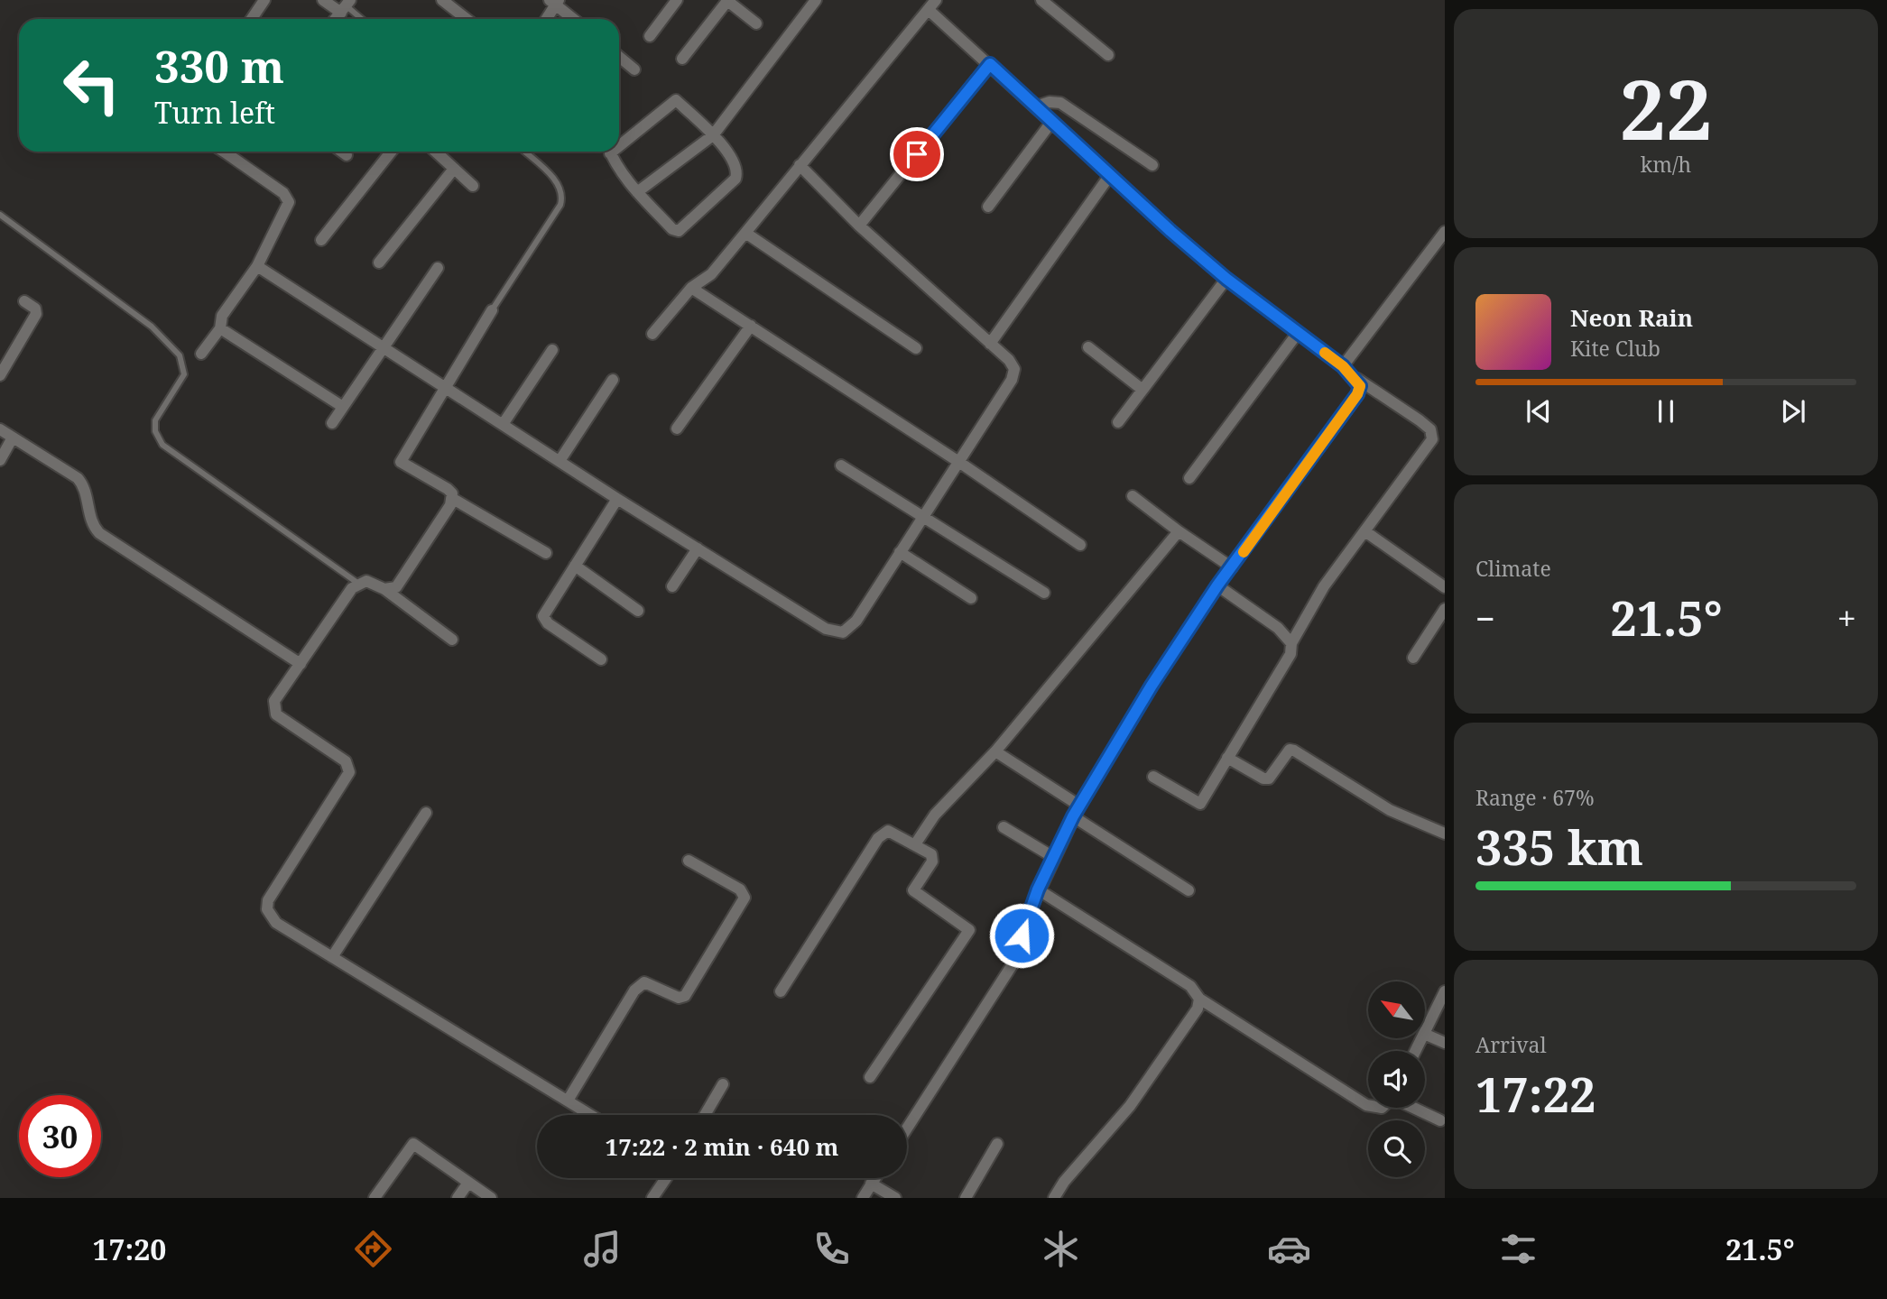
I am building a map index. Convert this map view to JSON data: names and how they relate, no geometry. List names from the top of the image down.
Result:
{
  "north": "top left",
  "page": {
    "tile": [
      ["22", "km/h"],
      "Climate",
      ["Range · 67%", "335 km"],
      ["Arrival", "17:22"]
    ],
    "turn": ["330 m", "Turn left"],
    "song": ["Neon Rain", "Kite Club"],
    "heat": ["−", "21.5°", "+"],
    "limit": "30",
    "trip": "17:22 · 2 min · 640 m",
    "tabs": ["17:20", "21.5°"]
  }
}
